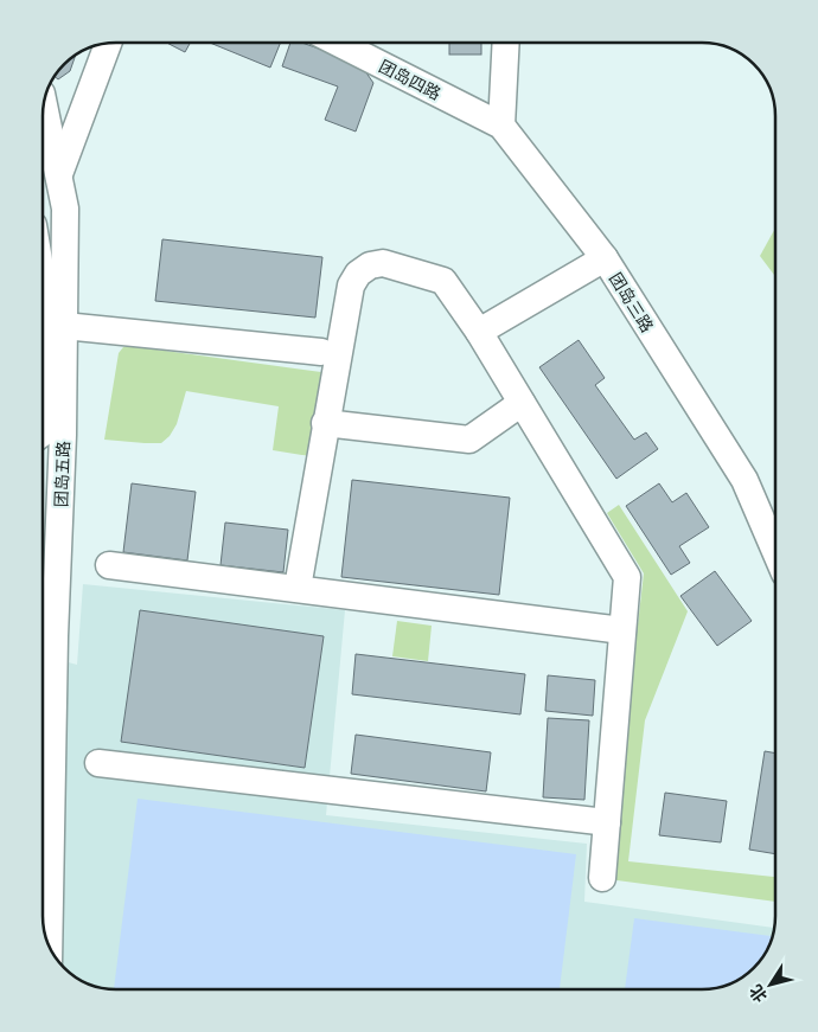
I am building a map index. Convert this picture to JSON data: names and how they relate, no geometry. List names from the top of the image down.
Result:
{
  "streets": {
    "street": ["团岛四路", "团岛三路", "团岛五路"]
  },
  "crossings": [
    ["团岛四路", "团岛三路"]
  ],
  "north": "bottom left"
}
